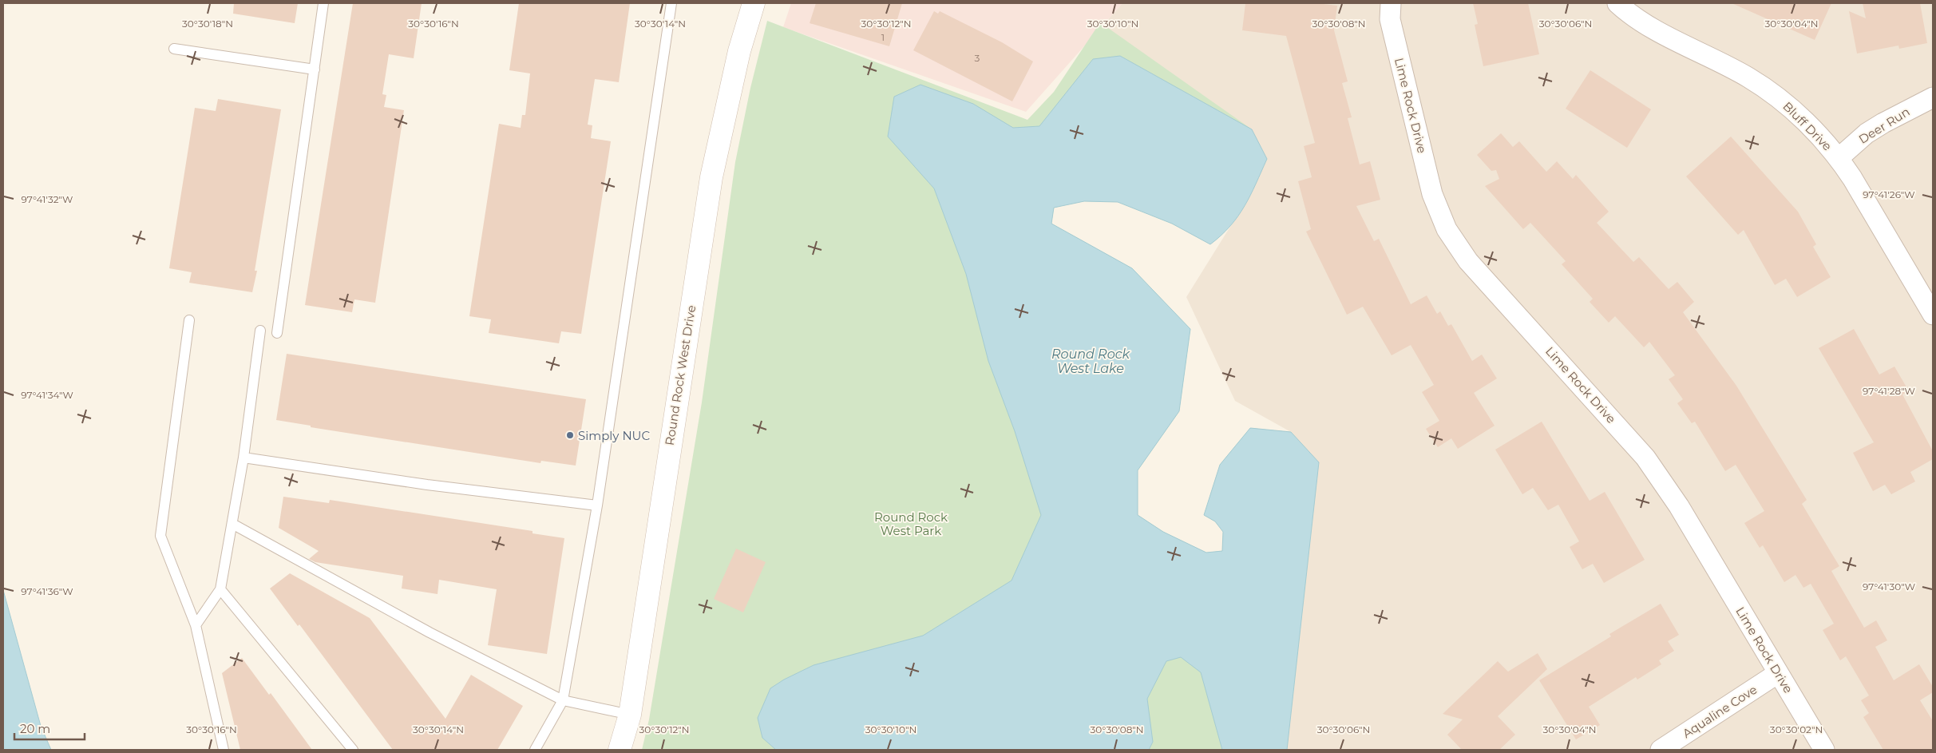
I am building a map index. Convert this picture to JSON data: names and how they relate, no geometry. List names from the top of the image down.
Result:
{
  "streets": {
    "street": [
      "Lime Rock Drive",
      "Deer Run",
      "Bluff Drive",
      "Round Rock West Drive",
      "Aqualine Cove"
    ]
  },
  "crossings": [
    ["Lime Rock Drive", "Aqualine Cove"],
    ["Deer Run", "Bluff Drive"]
  ],
  "water": ["Round Rock West Lake"],
  "parks": ["Round Rock West Park"],
  "places": ["Simply NUC"],
  "house_numbers": ["1", "3"],
  "scale_bar": "20 m",
  "coordinates": [
    "30°30'18\"N",
    "30°30'16\"N",
    "30°30'14\"N",
    "30°30'12\"N",
    "30°30'10\"N",
    "30°30'08\"N",
    "30°30'06\"N",
    "30°30'04\"N",
    "97°41'26\"W",
    "97°41'32\"W",
    "97°41'28\"W",
    "97°41'34\"W",
    "97°41'30\"W",
    "97°41'36\"W",
    "30°30'02\"N"
  ]
}
